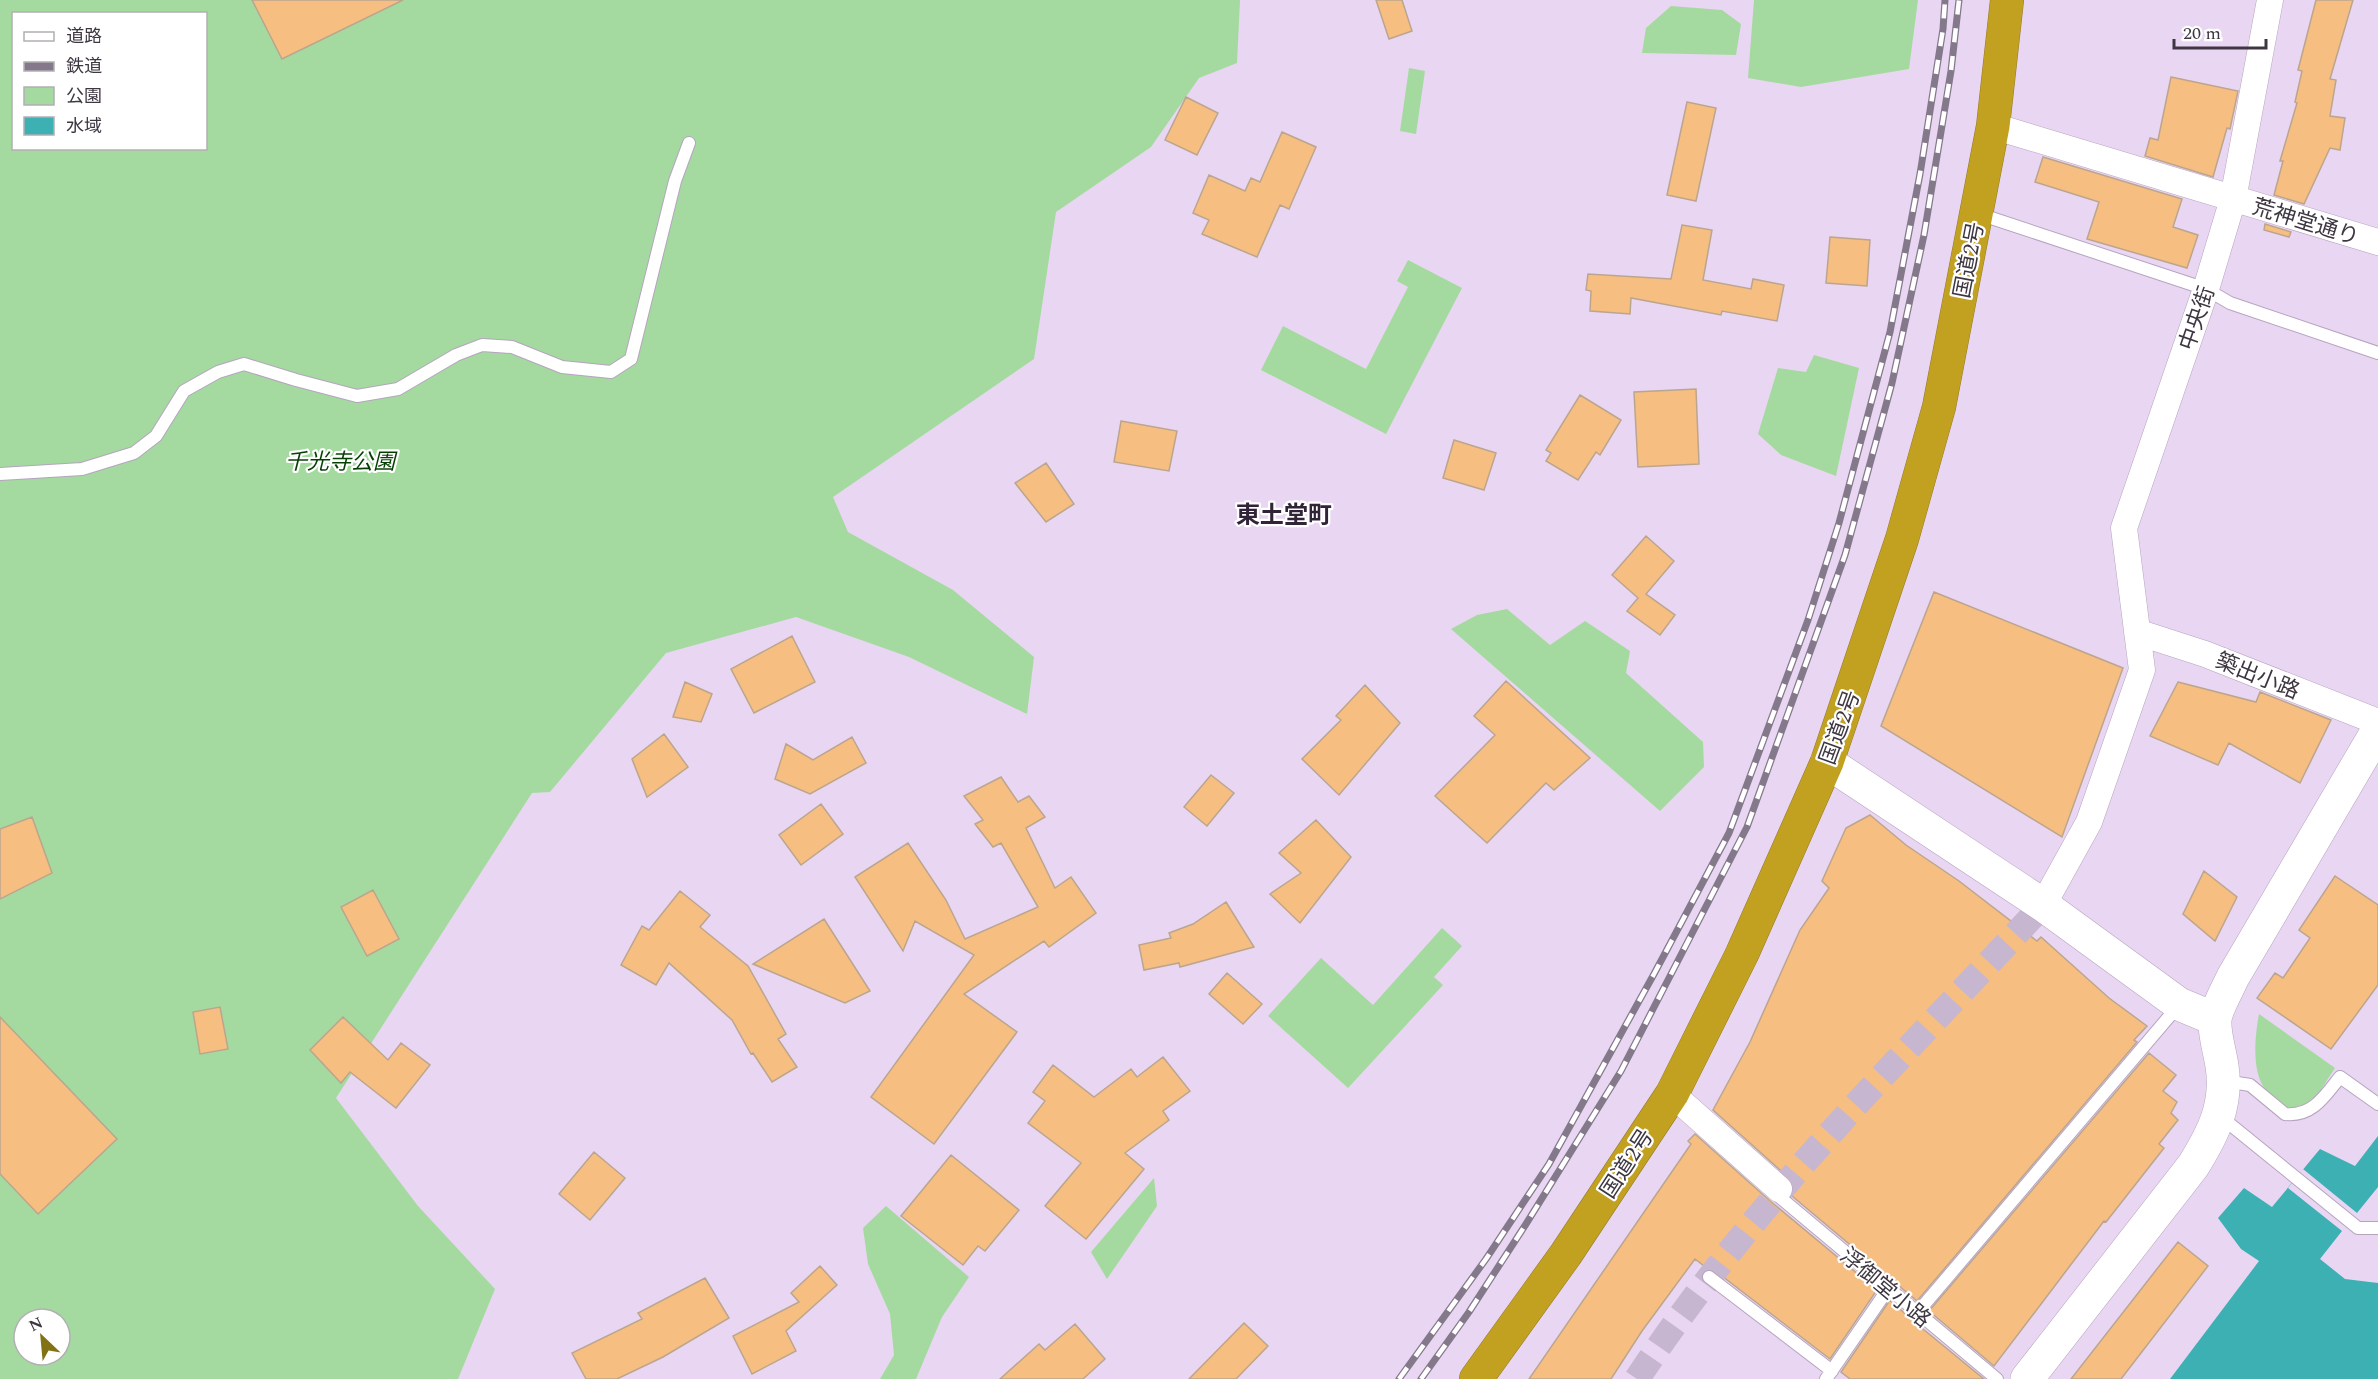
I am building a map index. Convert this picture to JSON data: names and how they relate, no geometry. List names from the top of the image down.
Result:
{
  "streets": {
    "highway": ["国道2号"],
    "street": ["荒神堂通り", "中央街", "築出小路"],
    "lane": ["浮御堂小路"]
  },
  "crossings": [
    ["荒神堂通り", "国道2号"],
    ["荒神堂通り", "中央街"],
    ["中央街", "築出小路"]
  ],
  "districts": ["東土堂町"],
  "parks": ["千光寺公園"],
  "legend": [
    "道路",
    "鉄道",
    "公園",
    "水域"
  ],
  "scale_bar": "20 m",
  "north": "top left"
}
